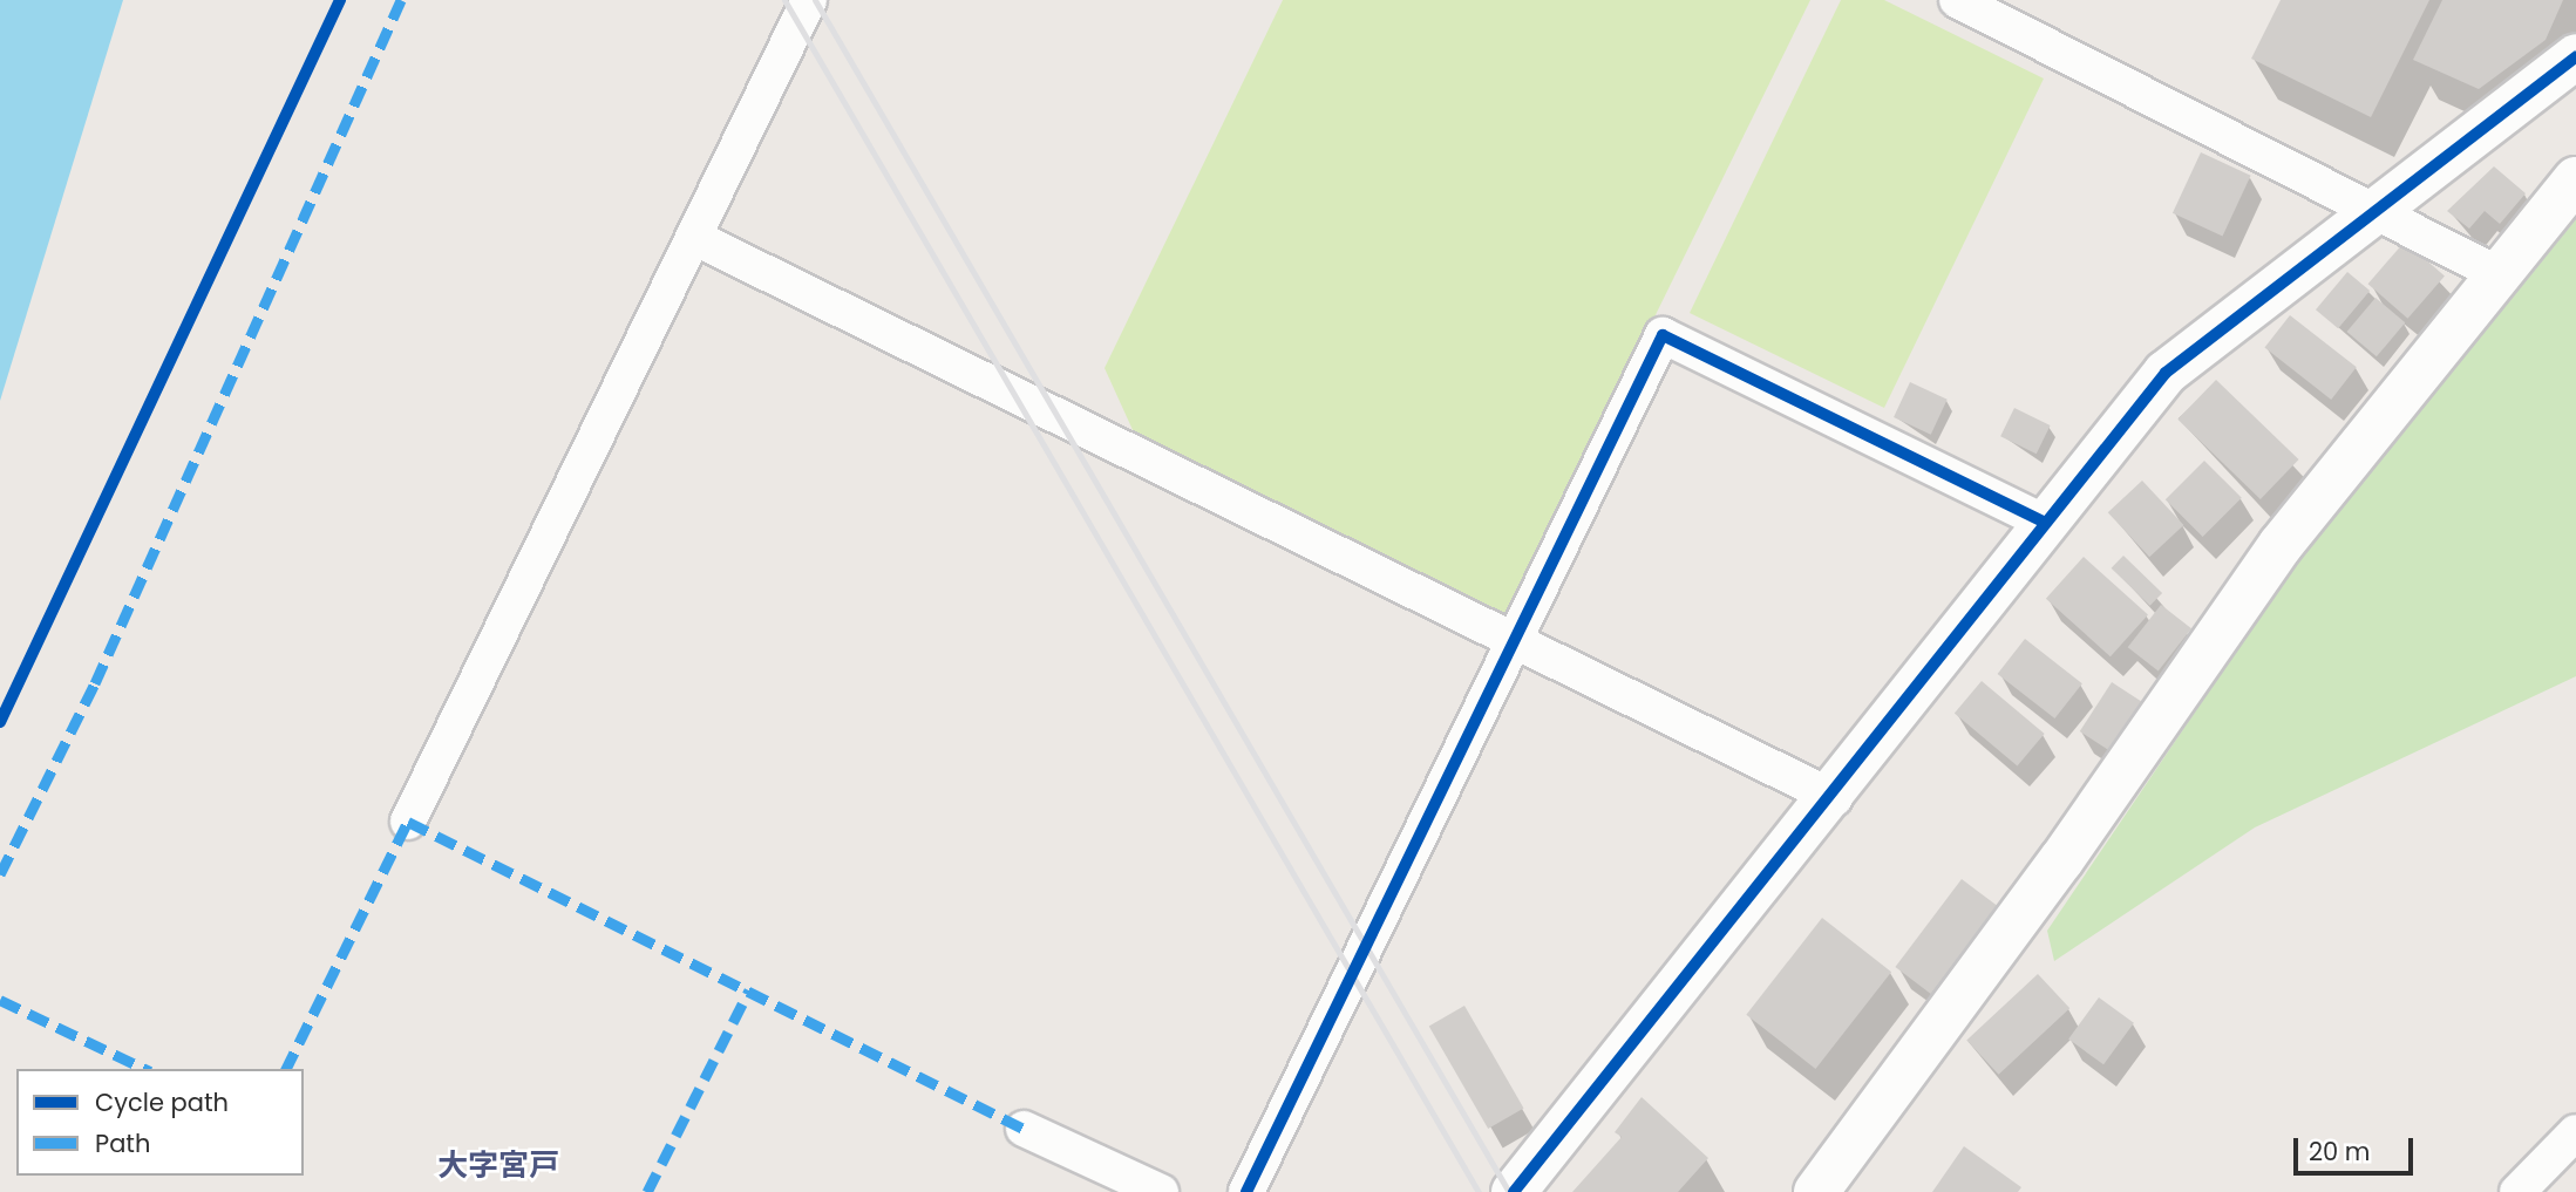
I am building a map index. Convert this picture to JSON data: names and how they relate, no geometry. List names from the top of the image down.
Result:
{
  "districts": ["大字宮戸"],
  "legend": ["Cycle path", "Path"],
  "scale_bar": "20 m"
}
